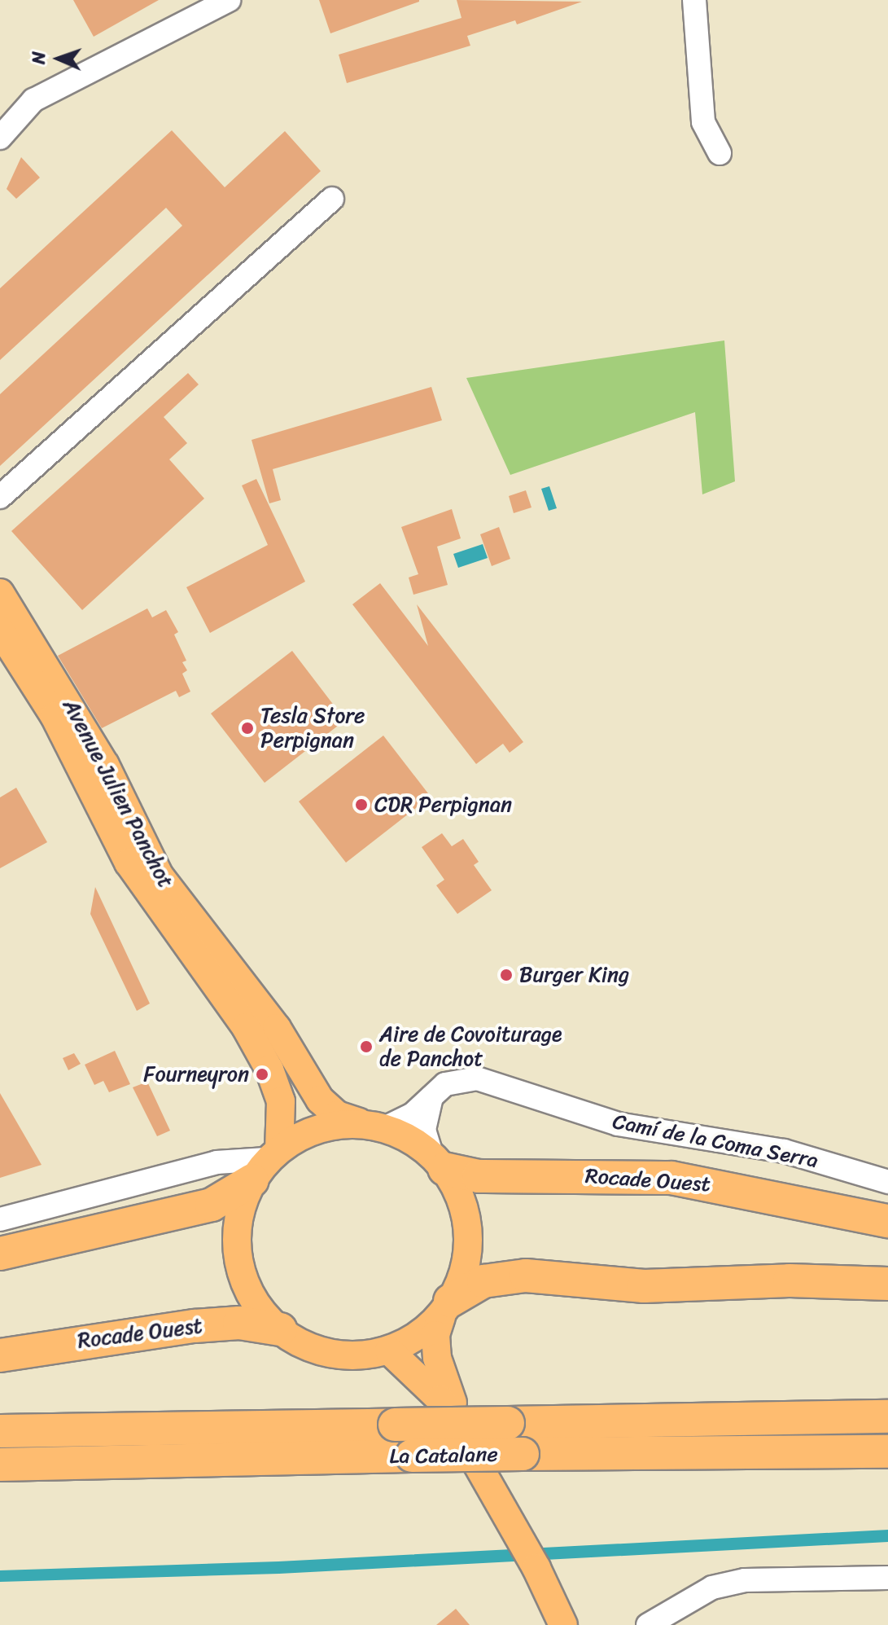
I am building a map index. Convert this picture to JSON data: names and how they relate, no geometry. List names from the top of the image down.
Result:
{
  "streets": {
    "highway": ["Rocade Ouest", "La Catalane"],
    "main road": ["Avenue Julien Panchot"],
    "street": ["Camí de la Coma Serra"]
  },
  "crossings": [
    ["Avenue Julien Panchot", "Rocade Ouest"]
  ],
  "places": [
    "Tesla Store Perpignan",
    "CDR Perpignan",
    "Burger King",
    "Aire de Covoiturage de Panchot",
    "Fourneyron"
  ],
  "north": "left"
}
